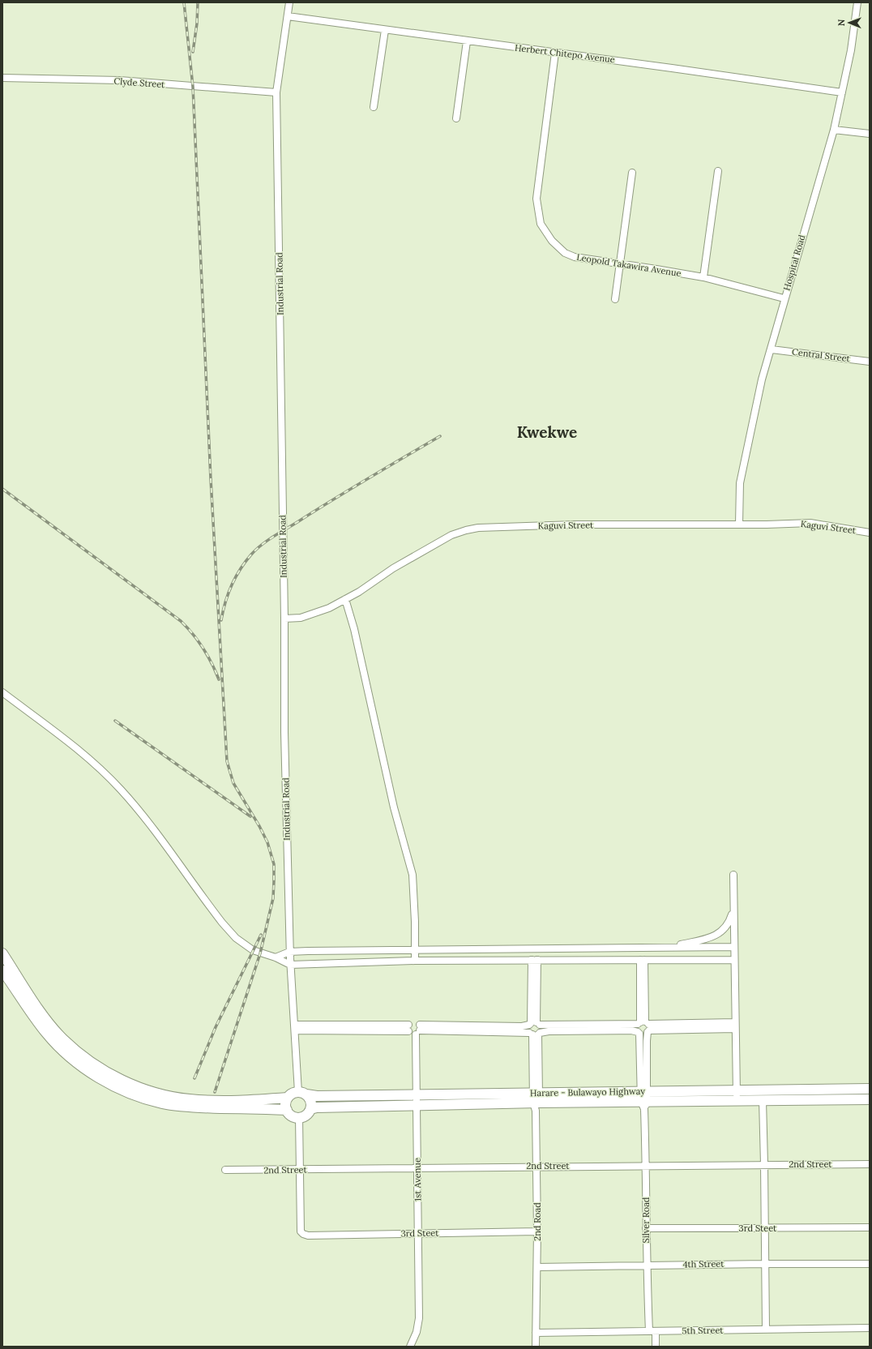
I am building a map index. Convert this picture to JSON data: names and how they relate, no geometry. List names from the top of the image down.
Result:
{
  "streets": {
    "highway": ["Harare - Bulawayo Highway"],
    "street": [
      "Herbert Chitepo Avenue",
      "Clyde Street",
      "Hospital Road",
      "Leopold Takawira Avenue",
      "Industrial Road",
      "Central Street",
      "Kaguvi Street",
      "2nd Street",
      "1st Avenue",
      "Silver Road",
      "2nd Road",
      "3rd Steet",
      "4th Street",
      "5th Street"
    ]
  },
  "crossings": [
    ["Herbert Chitepo Avenue", "Hospital Road"],
    ["Herbert Chitepo Avenue", "Leopold Takawira Avenue"],
    ["Herbert Chitepo Avenue", "Industrial Road"],
    ["Clyde Street", "Industrial Road"],
    ["Hospital Road", "Leopold Takawira Avenue"],
    ["Hospital Road", "Central Street"],
    ["Hospital Road", "Kaguvi Street"],
    ["Industrial Road", "Kaguvi Street"],
    ["Industrial Road", "Harare - Bulawayo Highway"],
    ["Harare - Bulawayo Highway", "1st Avenue"],
    ["Harare - Bulawayo Highway", "Silver Road"],
    ["Harare - Bulawayo Highway", "2nd Road"],
    ["2nd Street", "1st Avenue"],
    ["2nd Street", "Silver Road"],
    ["2nd Street", "2nd Road"],
    ["2nd Street", "3rd Steet"],
    ["1st Avenue", "3rd Steet"],
    ["Silver Road", "3rd Steet"],
    ["Silver Road", "4th Street"],
    ["Silver Road", "5th Street"],
    ["2nd Road", "3rd Steet"],
    ["2nd Road", "4th Street"],
    ["2nd Road", "5th Street"]
  ],
  "districts": ["Kwekwe"],
  "north": "left"
}
